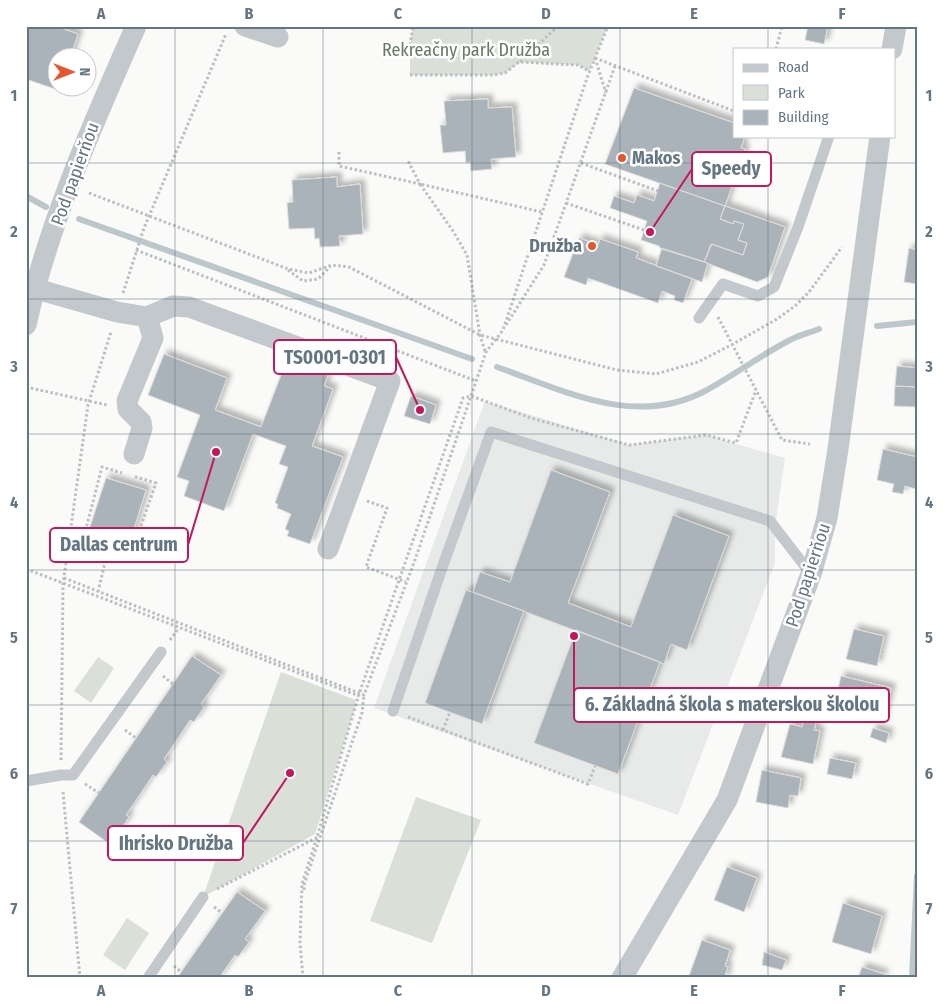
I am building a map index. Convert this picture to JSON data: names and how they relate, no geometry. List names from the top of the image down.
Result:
{
  "streets": {
    "street": ["Pod papierňou"]
  },
  "parks": ["Rekreačny park Družba"],
  "places": [
    "Makos",
    "Speedy",
    "Družba",
    "TS0001-0301",
    "Dallas centrum",
    "6. Základná škola s materskou školou",
    "Ihrisko Družba"
  ],
  "legend": ["Road", "Park", "Building"],
  "north": "right",
  "grid": {
    "columns": [
      "A",
      "B",
      "C",
      "D",
      "E",
      "F"
    ],
    "rows": [
      "1",
      "2",
      "3",
      "4",
      "5",
      "6",
      "7"
    ]
  }
}
